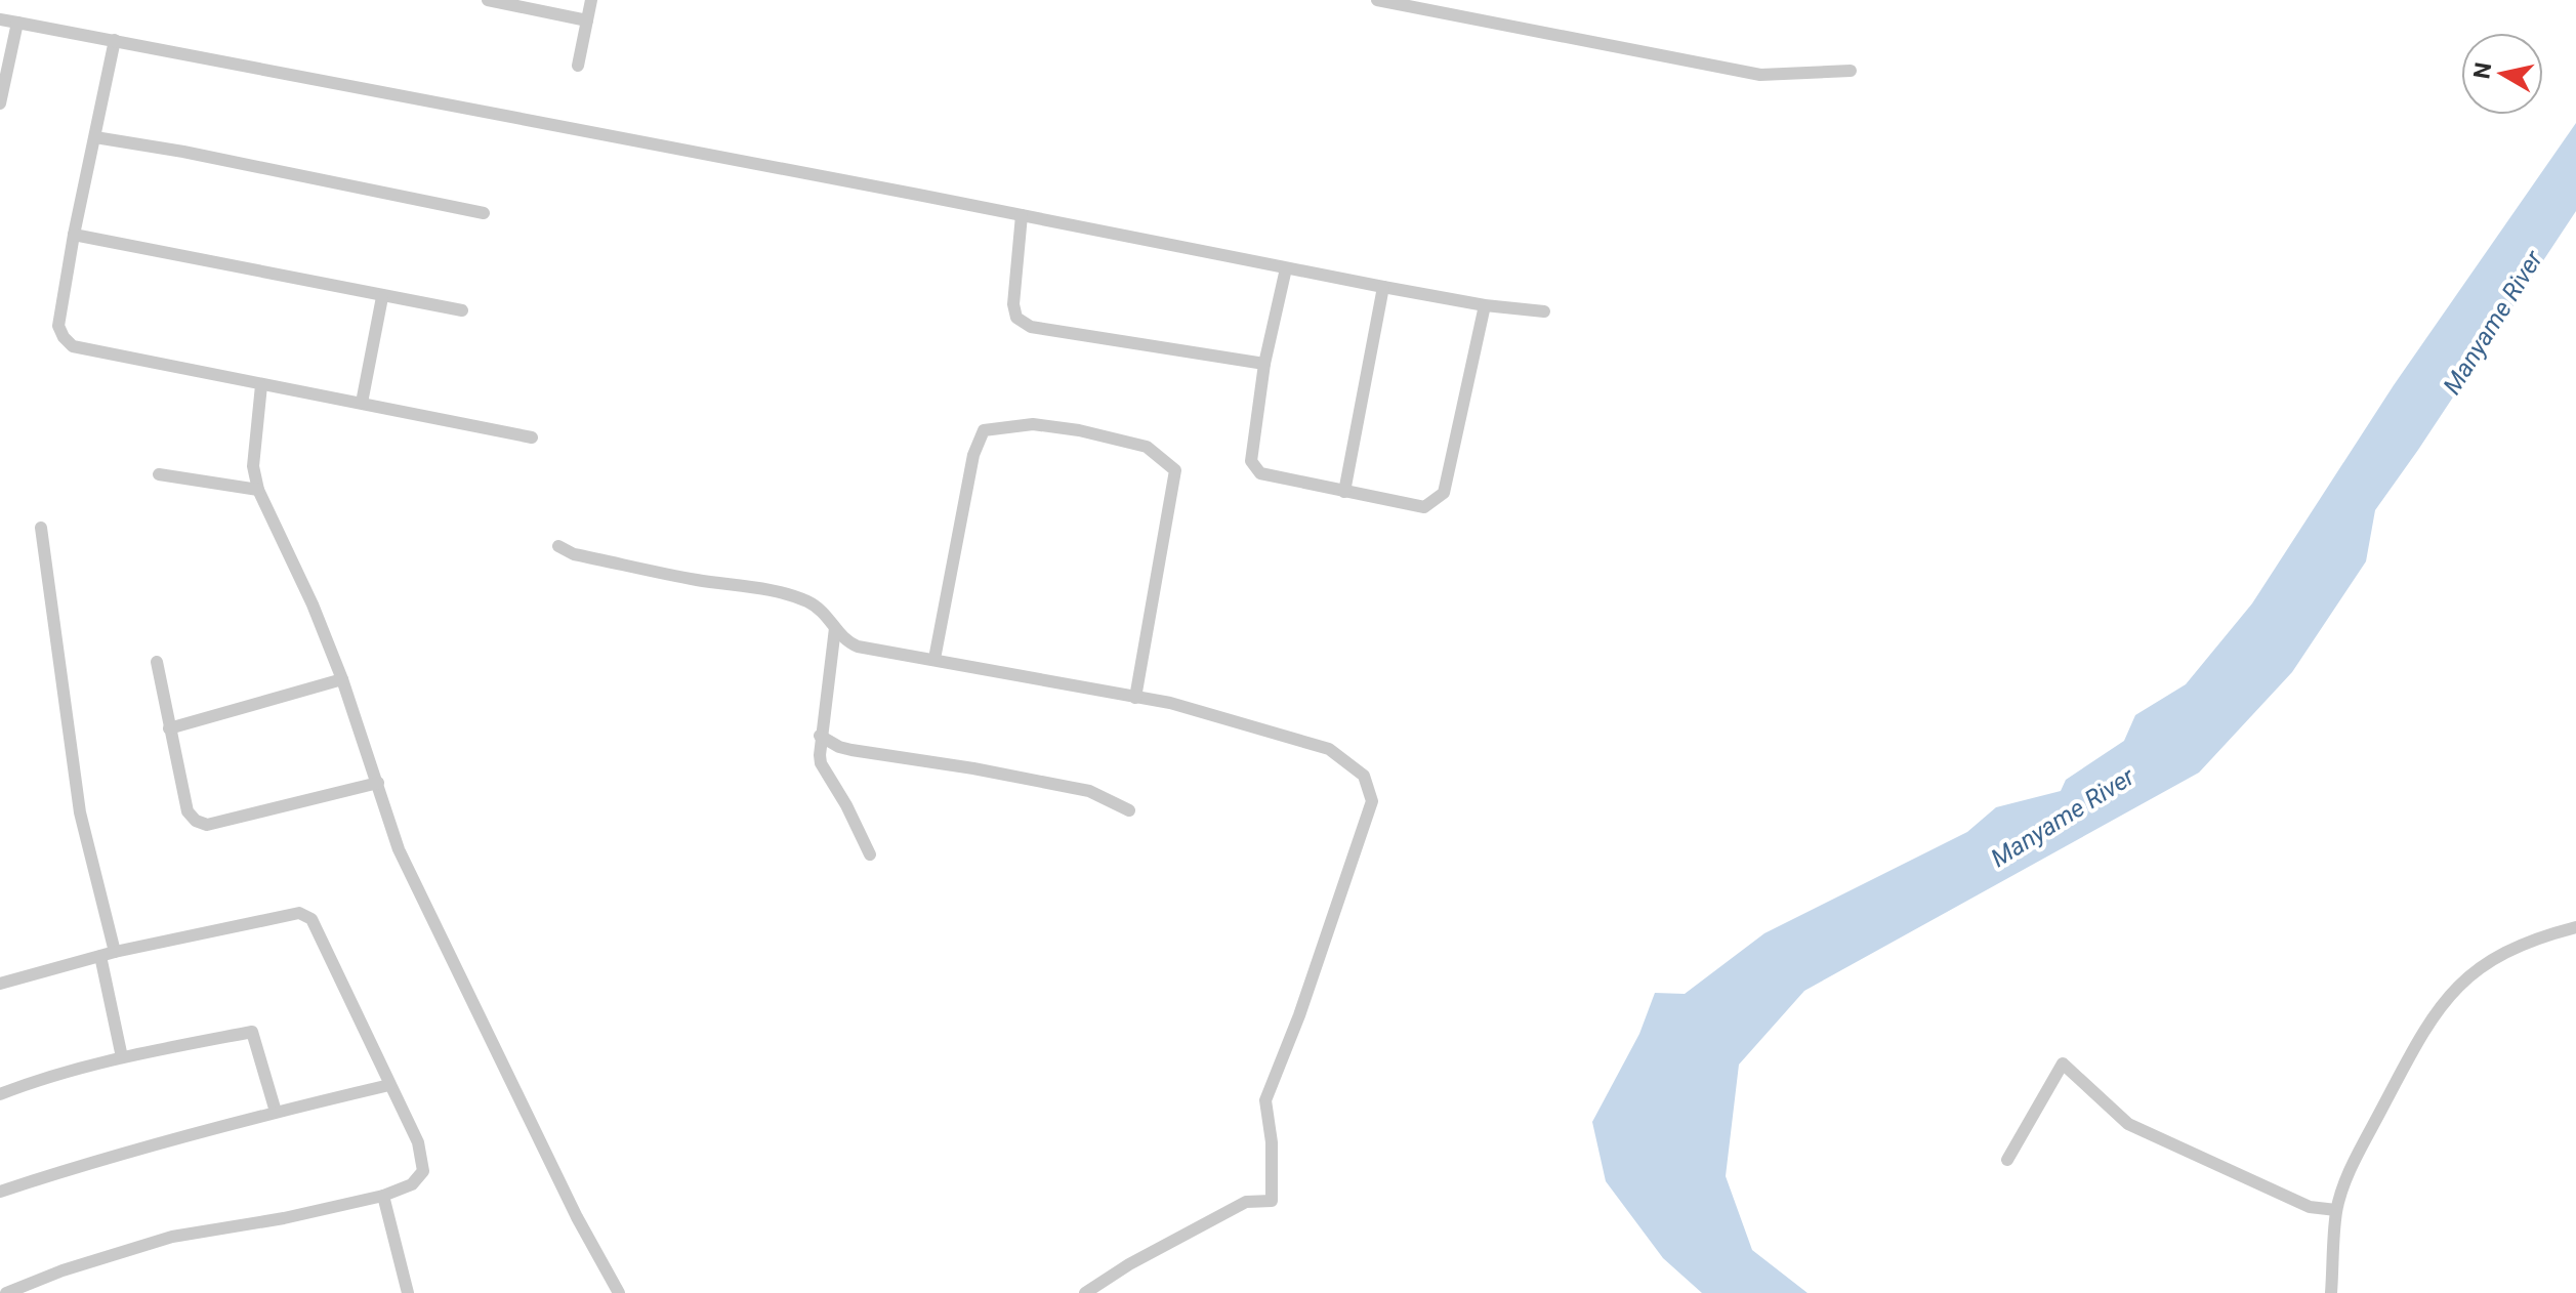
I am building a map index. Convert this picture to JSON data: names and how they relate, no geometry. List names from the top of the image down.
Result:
{
  "water": ["Manyame River"],
  "north": "left"
}
